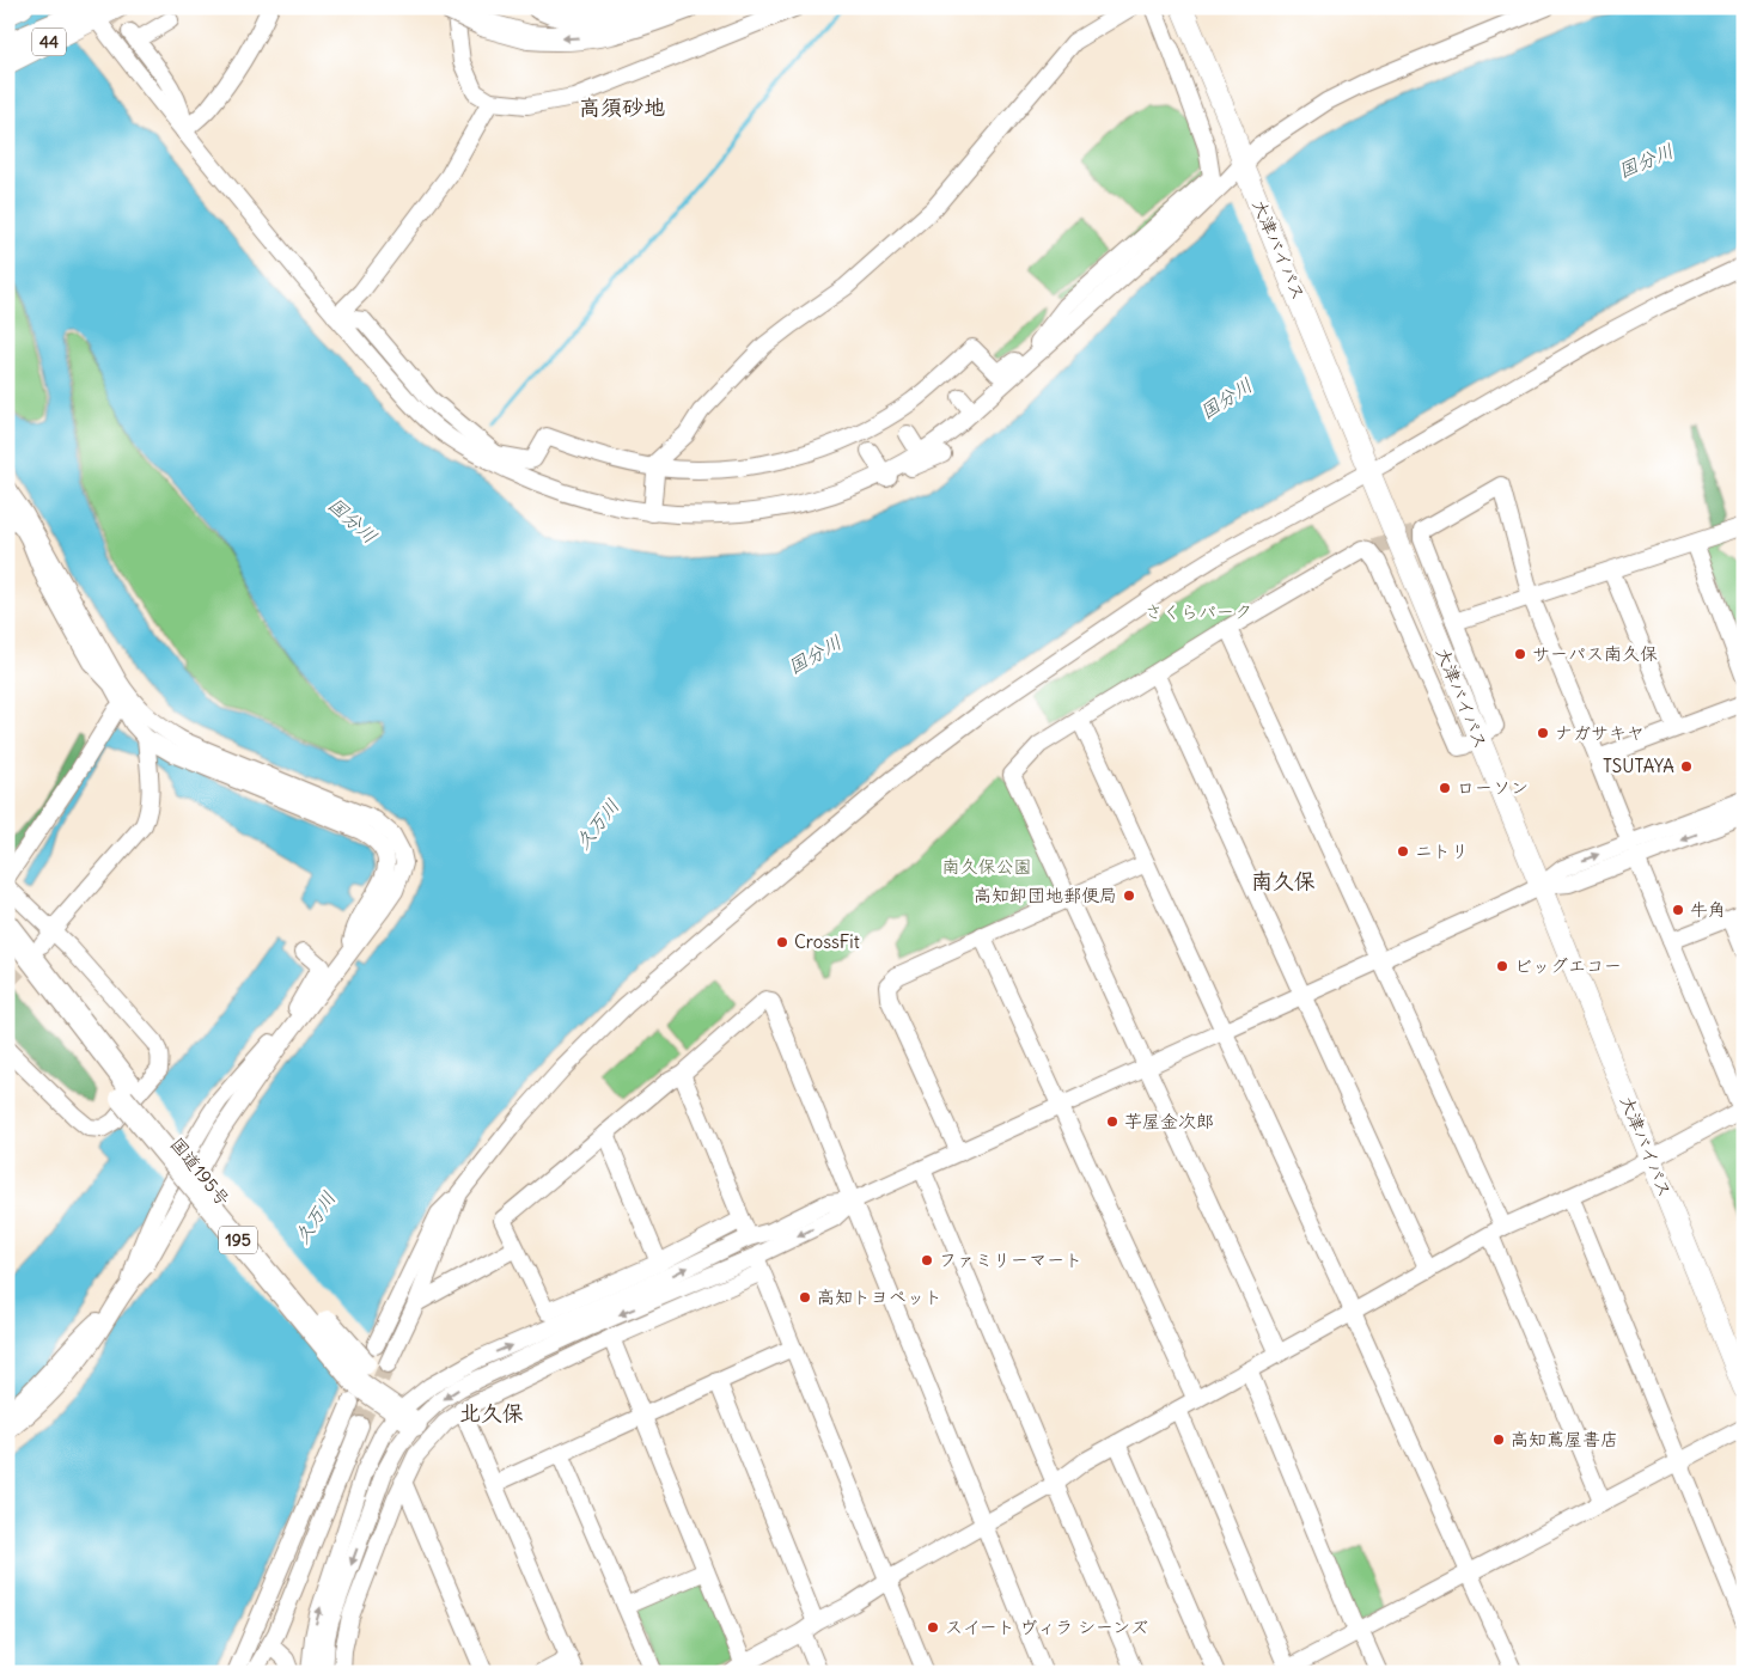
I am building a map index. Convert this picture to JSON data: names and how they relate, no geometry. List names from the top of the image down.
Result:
{
  "streets": {
    "highway": ["国道195号", "195"],
    "main road": ["44", "大津バイパス"]
  },
  "districts": ["高須砂地", "南久保", "北久保"],
  "water": ["国分川", "久万川"],
  "parks": ["さくらパーク", "南久保公園"],
  "places": [
    "サーパス南久保",
    "ナガサキヤ",
    "TSUTAYA",
    "ローソン",
    "ニトリ",
    "高知卸団地郵便局",
    "牛角",
    "CrossFit",
    "ビッグエコー",
    "芋屋金次郎",
    "ファミリーマート",
    "高知トヨペット",
    "高知蔦屋書店",
    "スイート ヴィラ シーンズ"
  ]
}
